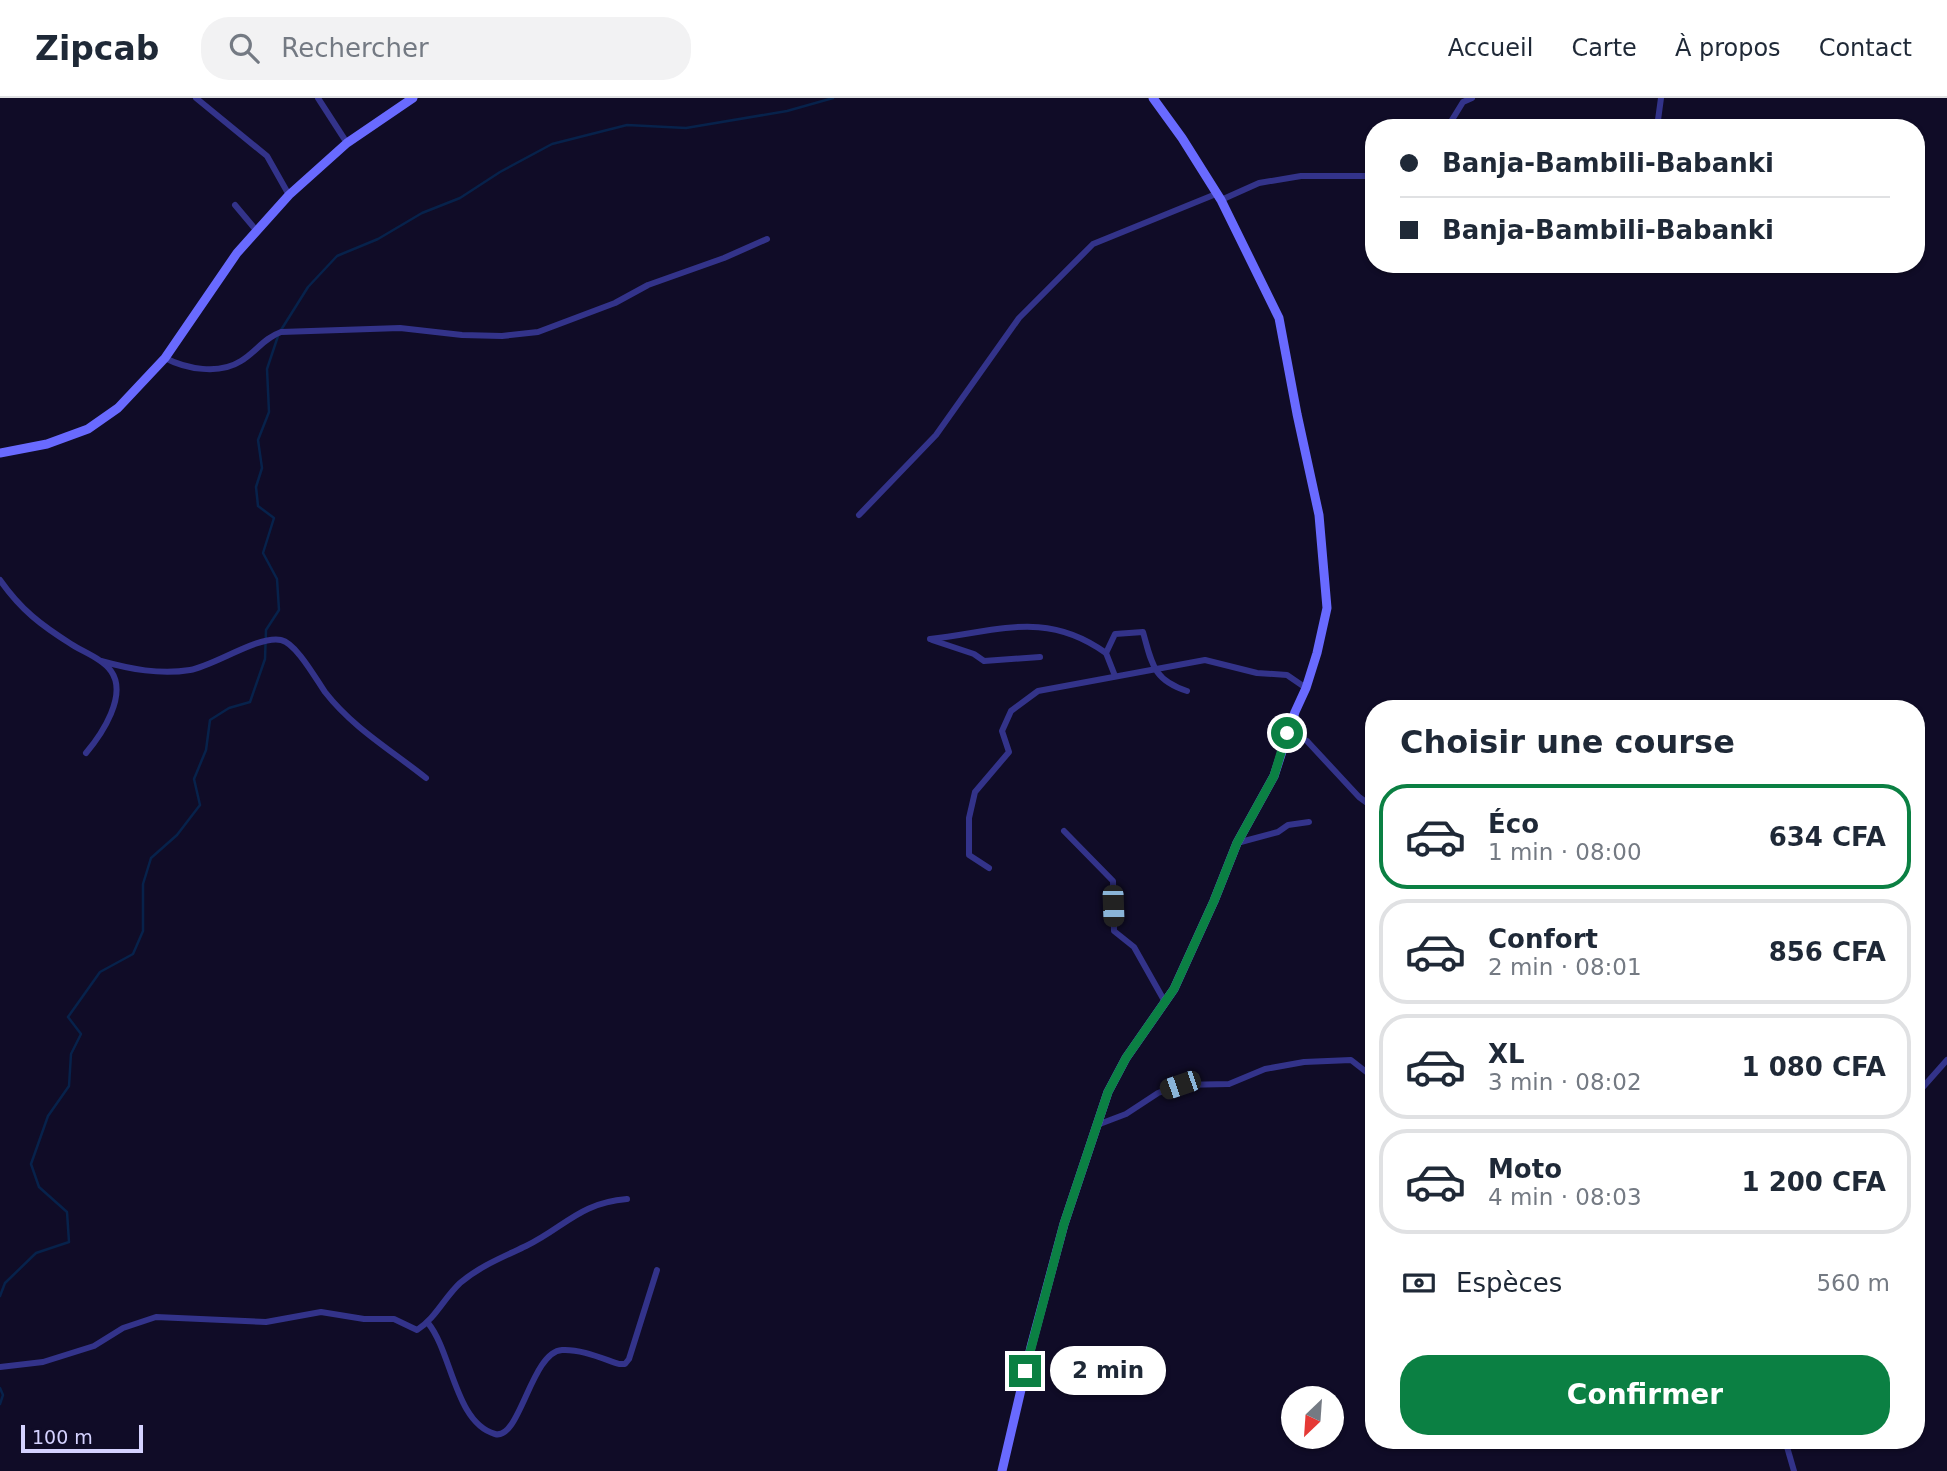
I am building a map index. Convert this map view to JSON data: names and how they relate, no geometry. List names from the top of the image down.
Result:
{
  "scale_bar": "100 m",
  "north": "bottom left",
  "page": {
    "header": "Zipcab",
    "search": "Rechercher",
    "nav": [
      "Accueil",
      "Carte",
      "À propos",
      "Contact"
    ],
    "banner": ["Banja-Bambili-Babanki", "Banja-Bambili-Babanki"],
    "heading": "Choisir une course",
    "list": [
      {
        "name": "Éco",
        "note": "1 min · 08:00",
        "value": "634 CFA"
      },
      {
        "name": "Confort",
        "note": "2 min · 08:01",
        "value": "856 CFA"
      },
      {
        "name": "XL",
        "note": "3 min · 08:02",
        "value": "1 080 CFA"
      },
      {
        "name": "Moto",
        "note": "4 min · 08:03",
        "value": "1 200 CFA"
      }
    ],
    "pay": ["Espèces", "560 m"],
    "buttons": "Confirmer",
    "bubble": "2 min",
    "scale": "100 m"
  }
}
